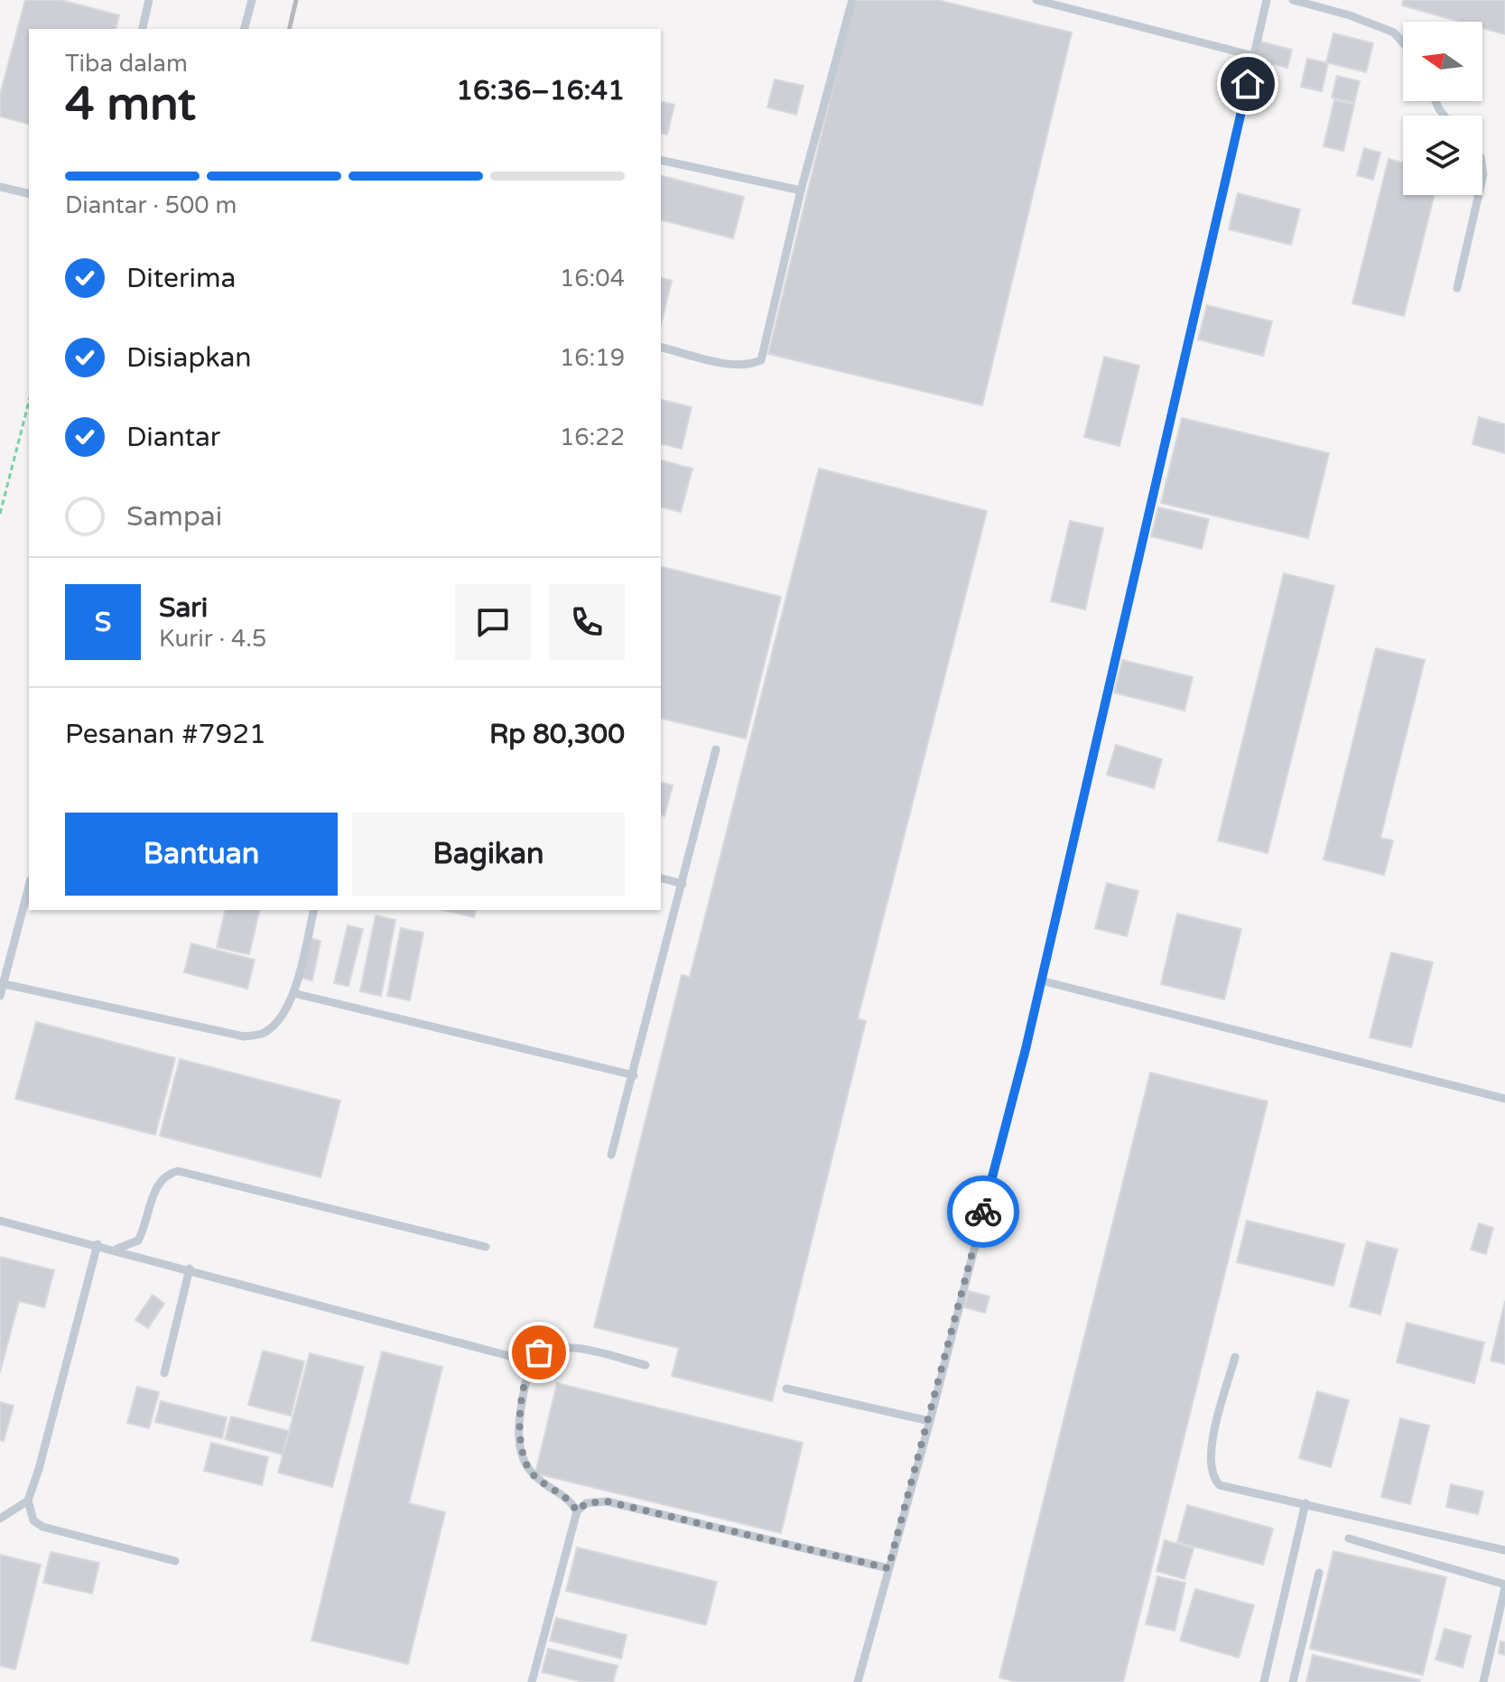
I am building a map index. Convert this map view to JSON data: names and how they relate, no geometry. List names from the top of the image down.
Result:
{
  "north": "left",
  "page": {
    "heading": ["4 mnt", "Tiba dalam", "16:36–16:41"],
    "panel": [
      "Sari",
      "Kurir · 4.5",
      "Pesanan #7921",
      "Rp 80,300"
    ],
    "bar": "Diantar · 500 m",
    "list": [
      ["Diterima", "16:04"],
      ["Disiapkan", "16:19"],
      ["Diantar", "16:22"],
      "Sampai"
    ],
    "round": "S",
    "buttons": ["Bantuan", "Bagikan"]
  }
}
